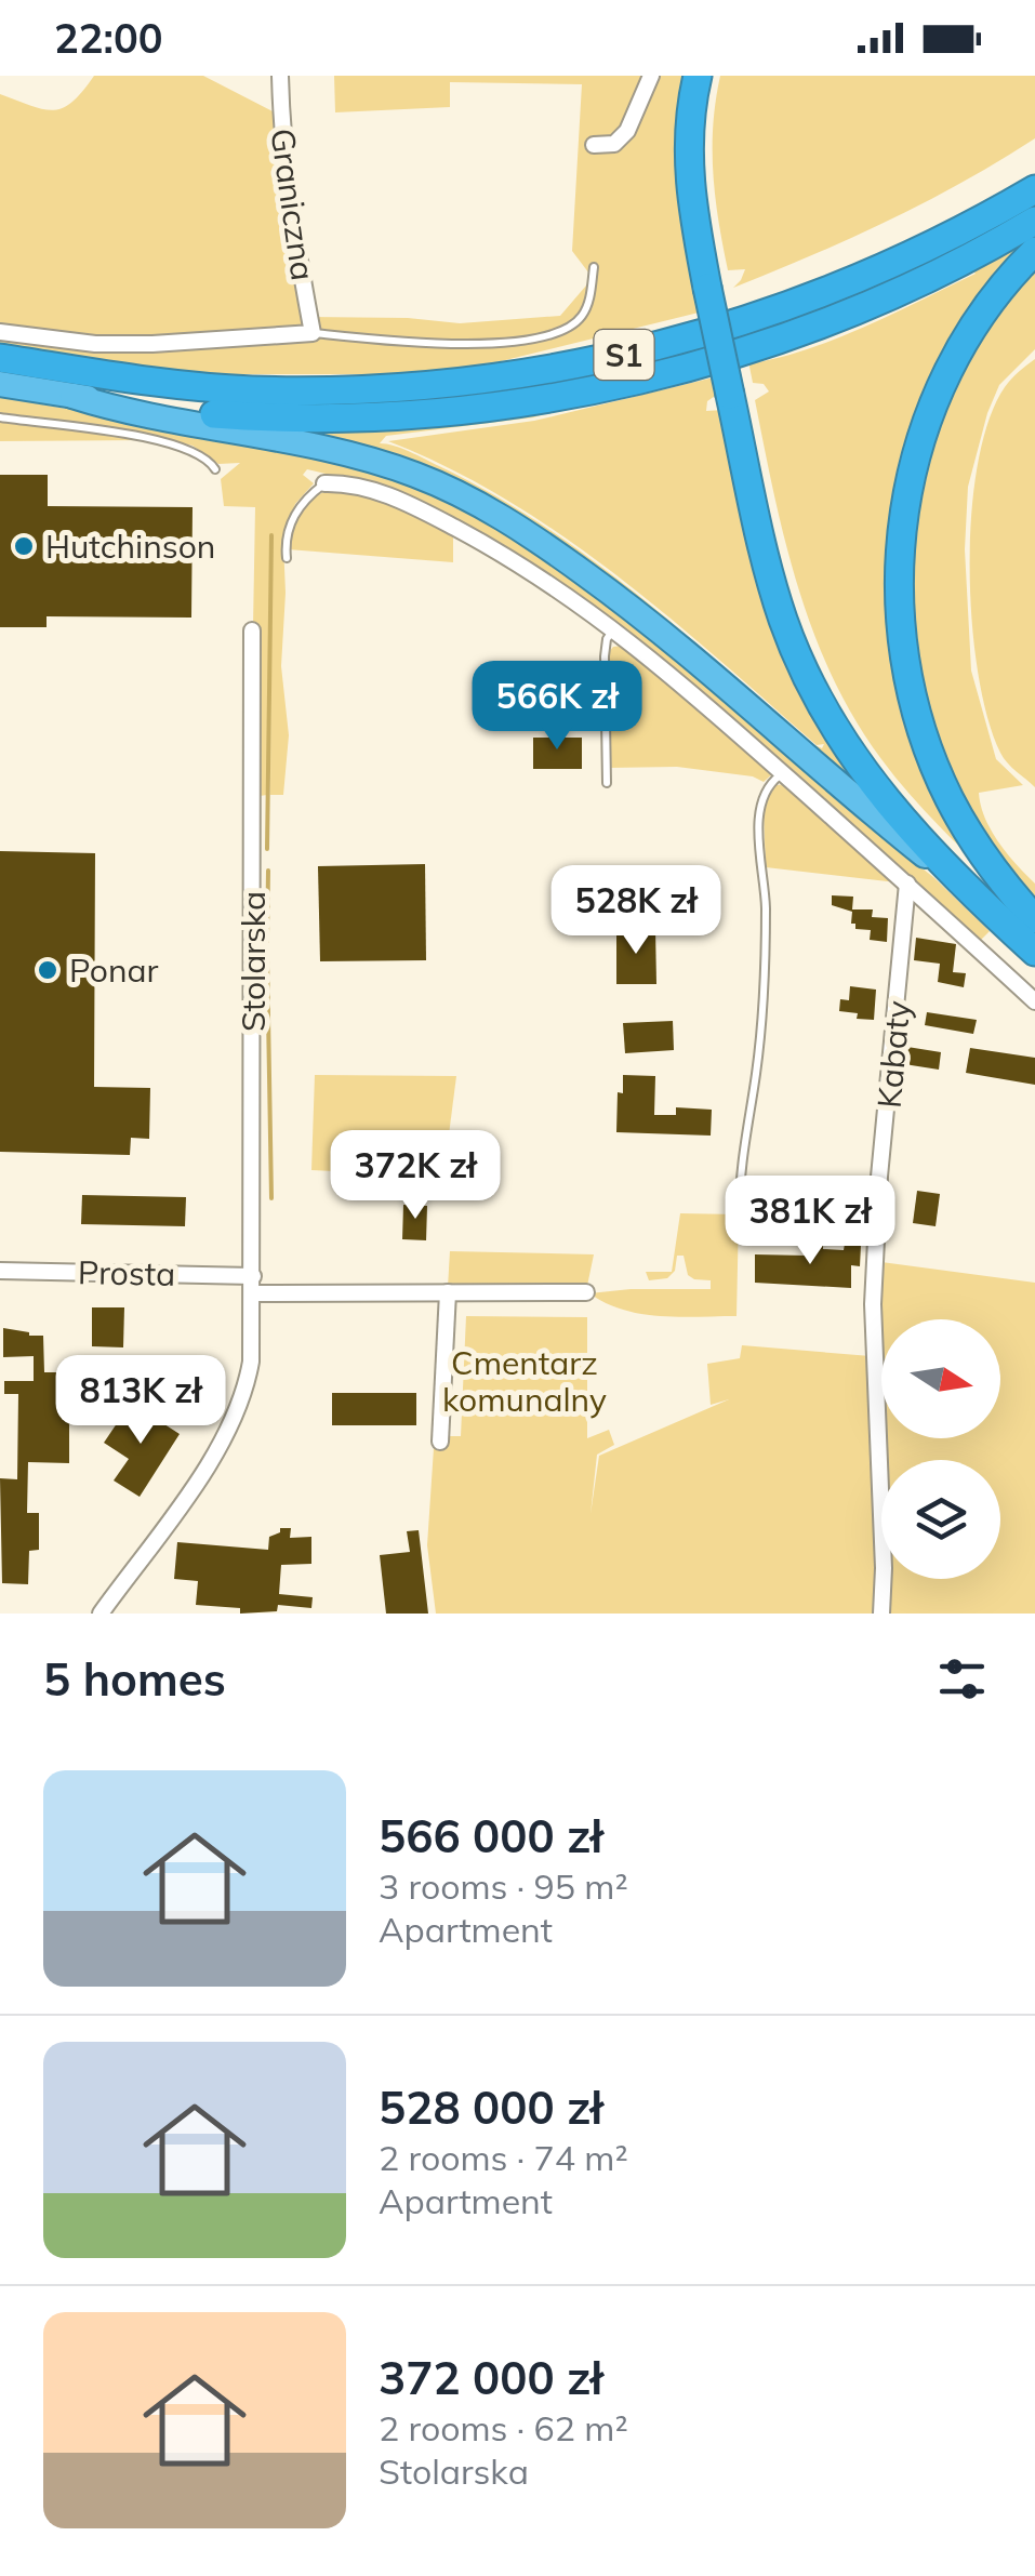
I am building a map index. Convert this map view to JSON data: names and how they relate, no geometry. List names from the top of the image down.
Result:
{
  "streets": {
    "highway": ["S1"],
    "street": [
      "Graniczna",
      "Stolarska",
      "Kabaty",
      "Prosta"
    ]
  },
  "crossings": [
    ["Stolarska", "Prosta"]
  ],
  "parks": ["Cmentarz komunalny"],
  "places": ["Hutchinson", "Ponar"],
  "north": "right",
  "page": {
    "status": "22:00",
    "price": [
      "566K zł",
      "528K zł",
      "372K zł",
      "381K zł",
      "813K zł"
    ],
    "heading": "5 homes",
    "list": [
      {
        "name": "566 000 zł",
        "note": "3 rooms · 95 m² · Apartment"
      },
      {
        "name": "528 000 zł",
        "note": "2 rooms · 74 m² · Apartment"
      },
      {
        "name": "372 000 zł",
        "note": "2 rooms · 62 m² · Stolarska"
      }
    ]
  }
}
